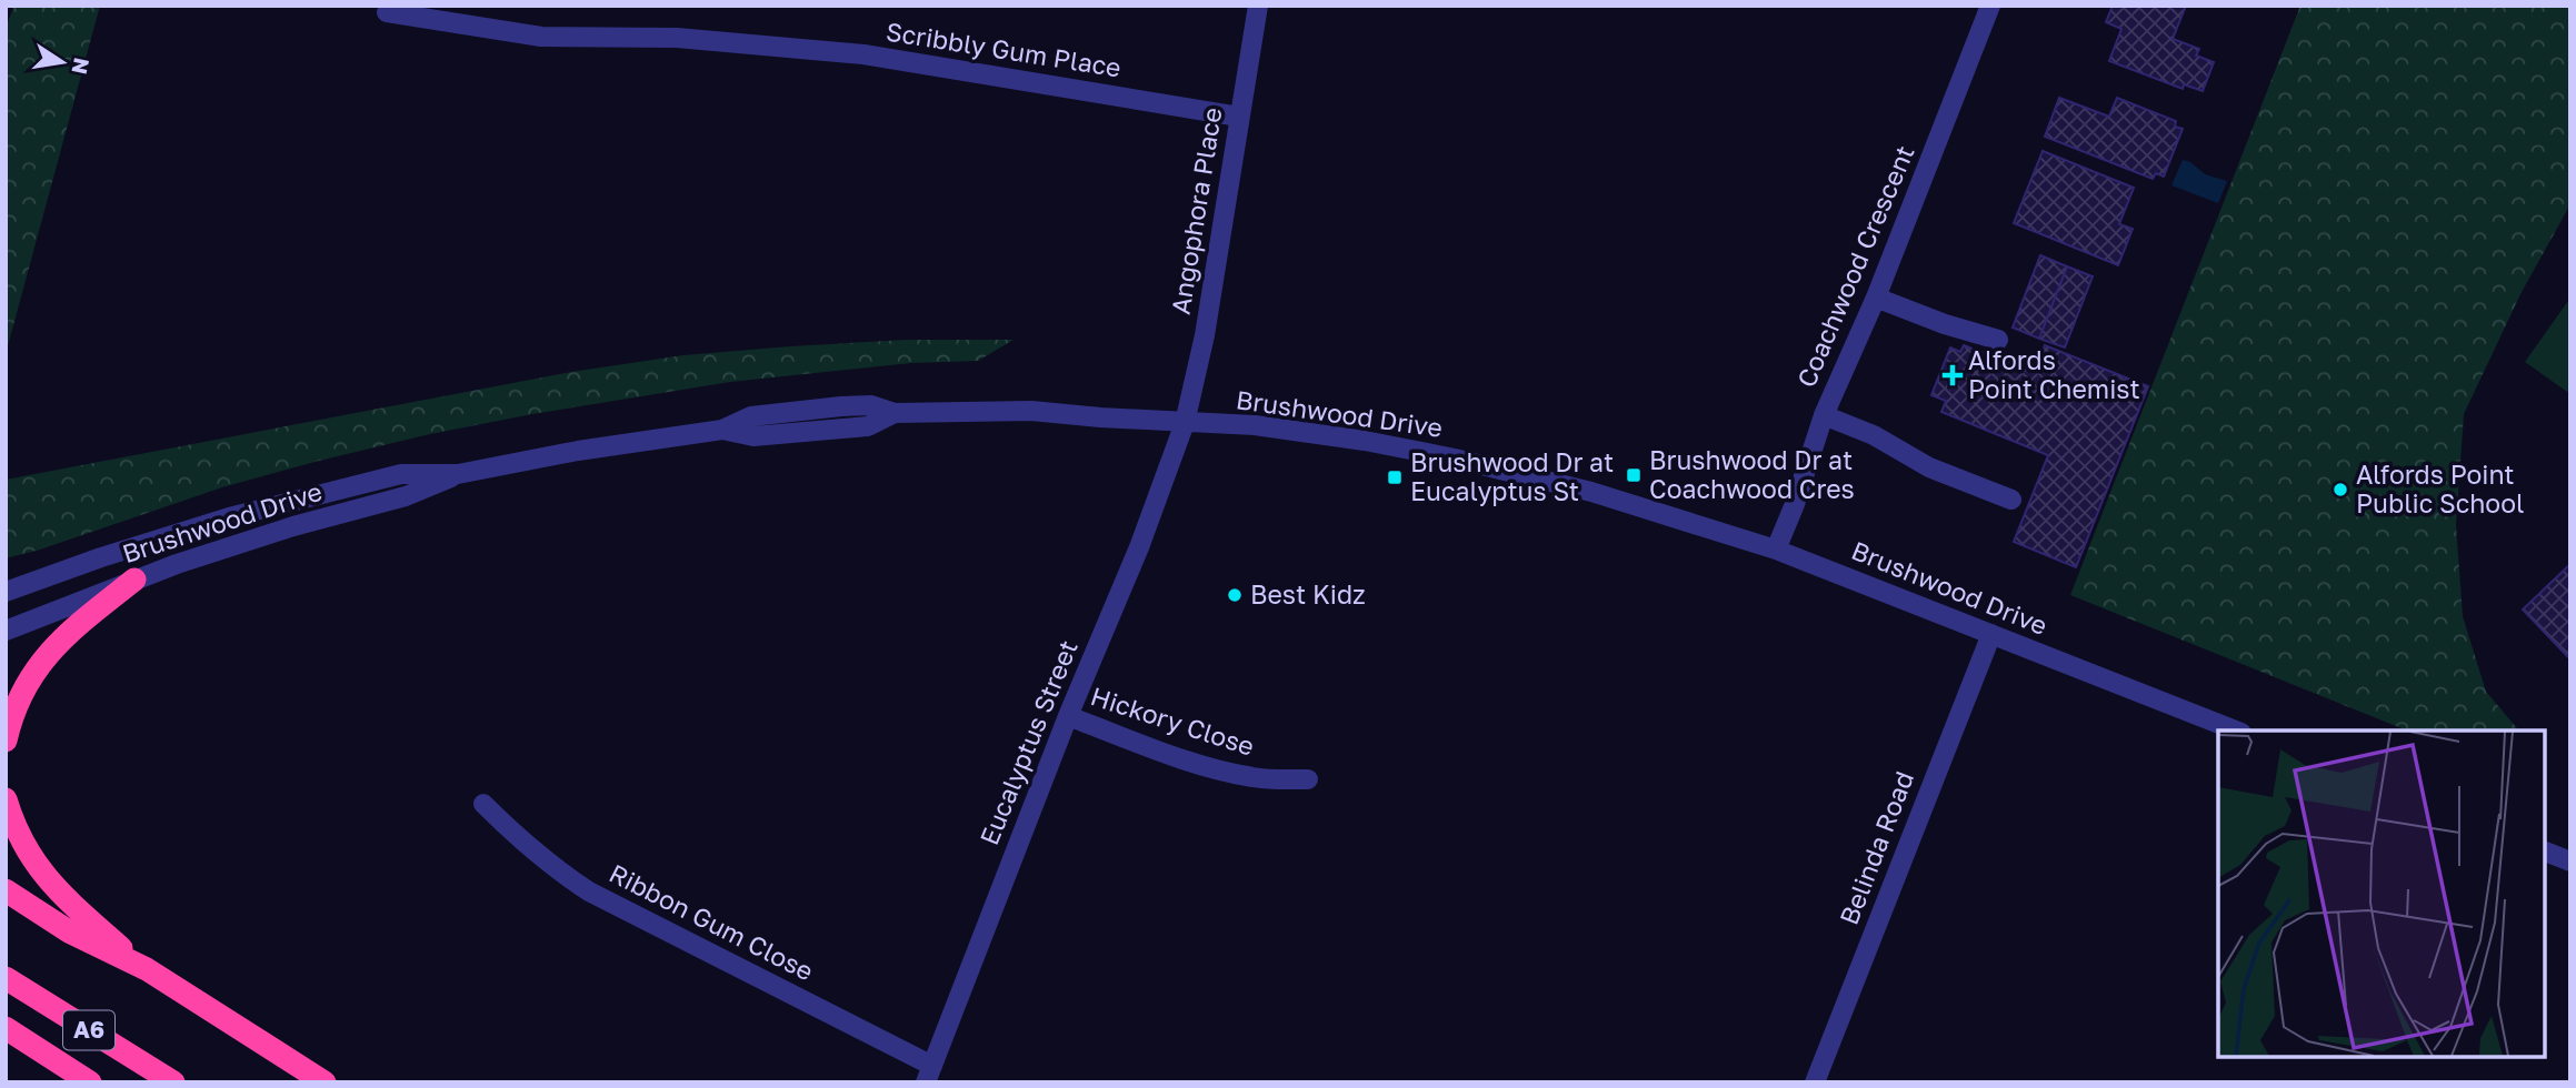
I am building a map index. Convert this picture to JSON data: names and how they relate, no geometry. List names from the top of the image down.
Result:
{
  "streets": {
    "highway": ["A6"],
    "street": [
      "Scribbly Gum Place",
      "Angophora Place",
      "Coachwood Crescent",
      "Brushwood Drive",
      "Hickory Close",
      "Eucalyptus Street",
      "Belinda Road",
      "Ribbon Gum Close"
    ]
  },
  "crossings": [
    ["Scribbly Gum Place", "Angophora Place"],
    ["Angophora Place", "Brushwood Drive"],
    ["Angophora Place", "Eucalyptus Street"],
    ["Coachwood Crescent", "Brushwood Drive"],
    ["Brushwood Drive", "Eucalyptus Street"],
    ["Brushwood Drive", "Belinda Road"],
    ["Hickory Close", "Eucalyptus Street"],
    ["Eucalyptus Street", "Ribbon Gum Close"]
  ],
  "places": {
    "health": ["Alfords Point Chemist"],
    "transit": ["Brushwood Dr at Coachwood Cres", "Brushwood Dr at Eucalyptus St"],
    "other": ["Alfords Point Public School", "Best Kidz"]
  },
  "north": "right"
}
